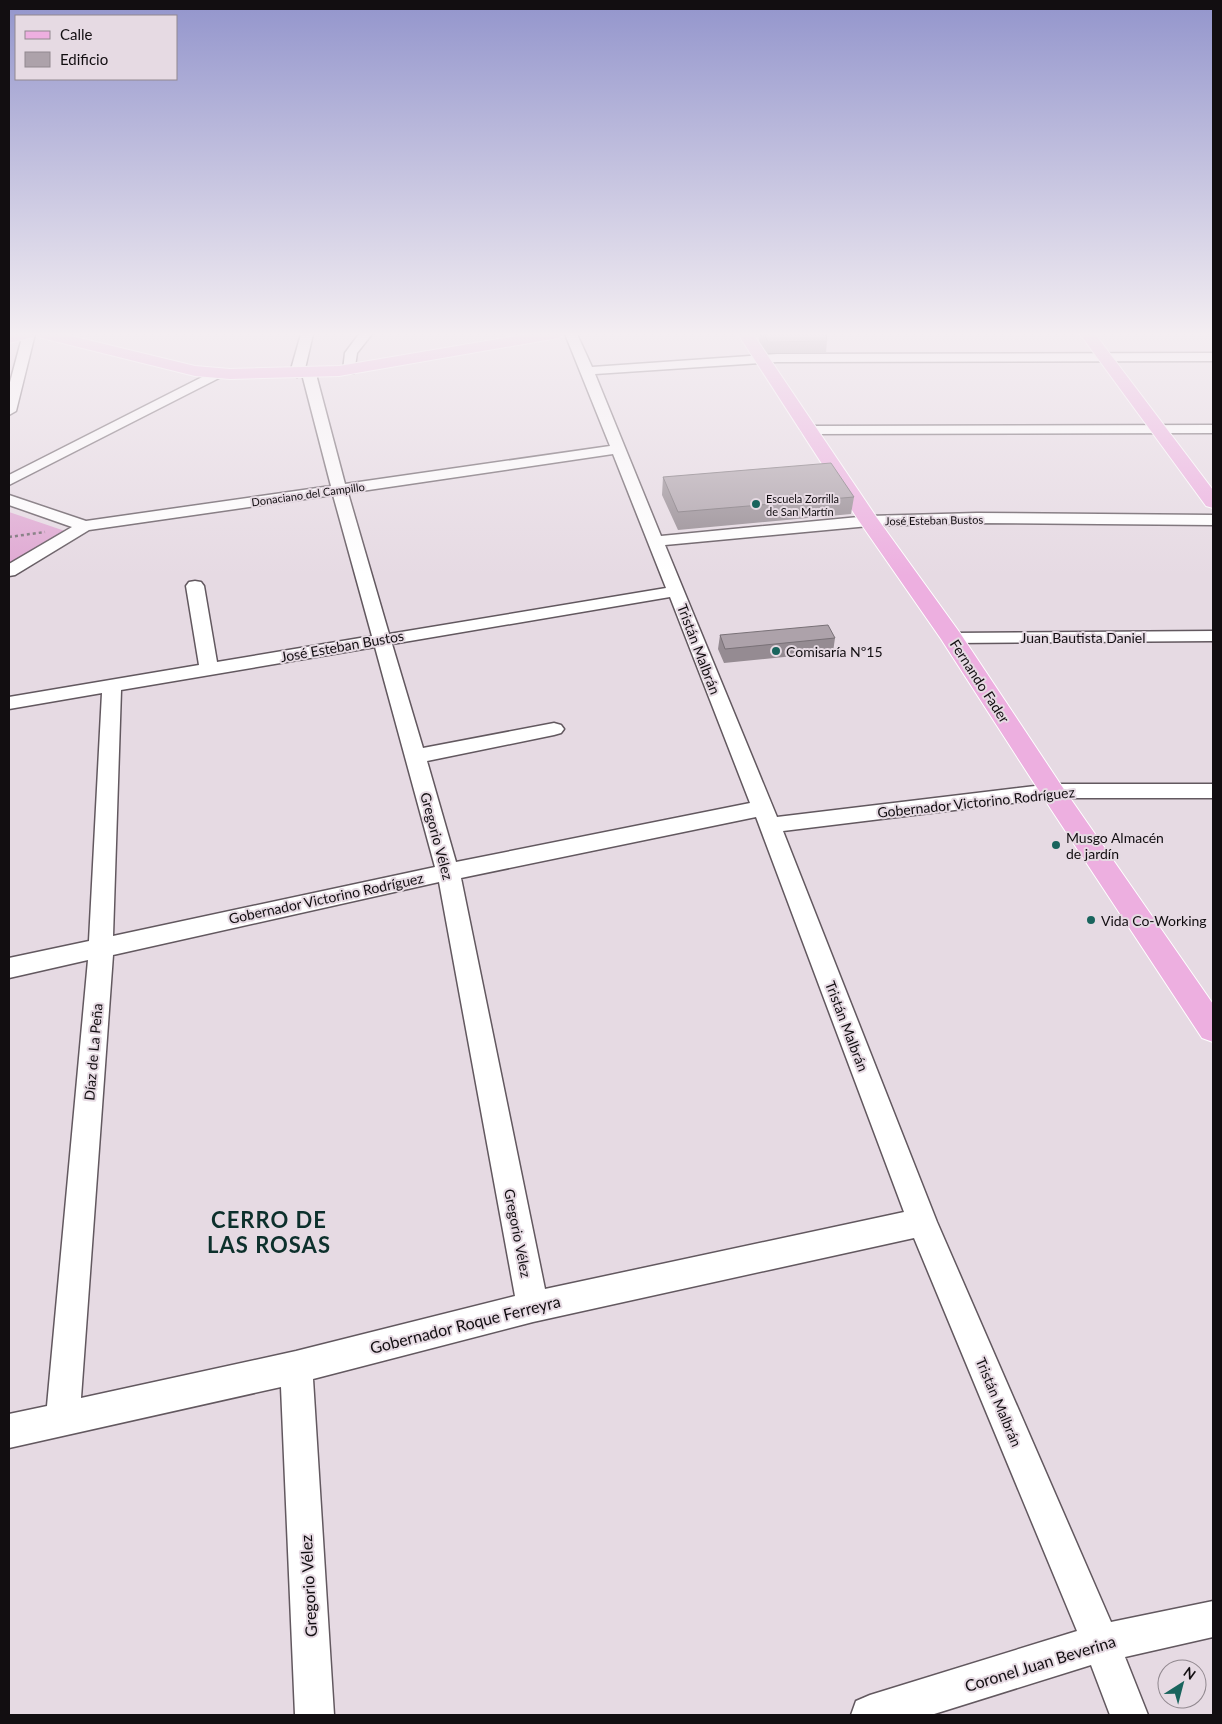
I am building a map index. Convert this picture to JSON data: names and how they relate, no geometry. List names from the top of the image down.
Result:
{
  "streets": {
    "main road": ["Fernando Fader"],
    "street": [
      "Donaciano del Campillo",
      "José Esteban Bustos",
      "Juan Bautista Daniel",
      "Tristán Malbrán",
      "Gobernador Victorino Rodríguez",
      "Gregorio Vélez",
      "Díaz de La Peña",
      "Gobernador Roque Ferreyra",
      "Coronel Juan Beverina"
    ]
  },
  "crossings": [
    ["Donaciano del Campillo", "Tristán Malbrán"],
    ["Donaciano del Campillo", "Gregorio Vélez"],
    ["José Esteban Bustos", "Tristán Malbrán"],
    ["José Esteban Bustos", "Fernando Fader"],
    ["José Esteban Bustos", "Gregorio Vélez"],
    ["José Esteban Bustos", "Díaz de La Peña"],
    ["Juan Bautista Daniel", "Fernando Fader"],
    ["Tristán Malbrán", "Gobernador Victorino Rodríguez"],
    ["Tristán Malbrán", "Gobernador Roque Ferreyra"],
    ["Tristán Malbrán", "Coronel Juan Beverina"],
    ["Fernando Fader", "Gobernador Victorino Rodríguez"],
    ["Gobernador Victorino Rodríguez", "Gregorio Vélez"],
    ["Gobernador Victorino Rodríguez", "Díaz de La Peña"],
    ["Gregorio Vélez", "Gobernador Roque Ferreyra"],
    ["Díaz de La Peña", "Gobernador Roque Ferreyra"]
  ],
  "districts": ["CERRO DE LAS ROSAS"],
  "places": [
    "Escuela Zorrilla de San Martín",
    "Comisaría Nº15",
    "Musgo Almacén de jardín",
    "Vida Co-Working"
  ],
  "legend": ["Calle", "Edificio"],
  "north": "top right"
}
